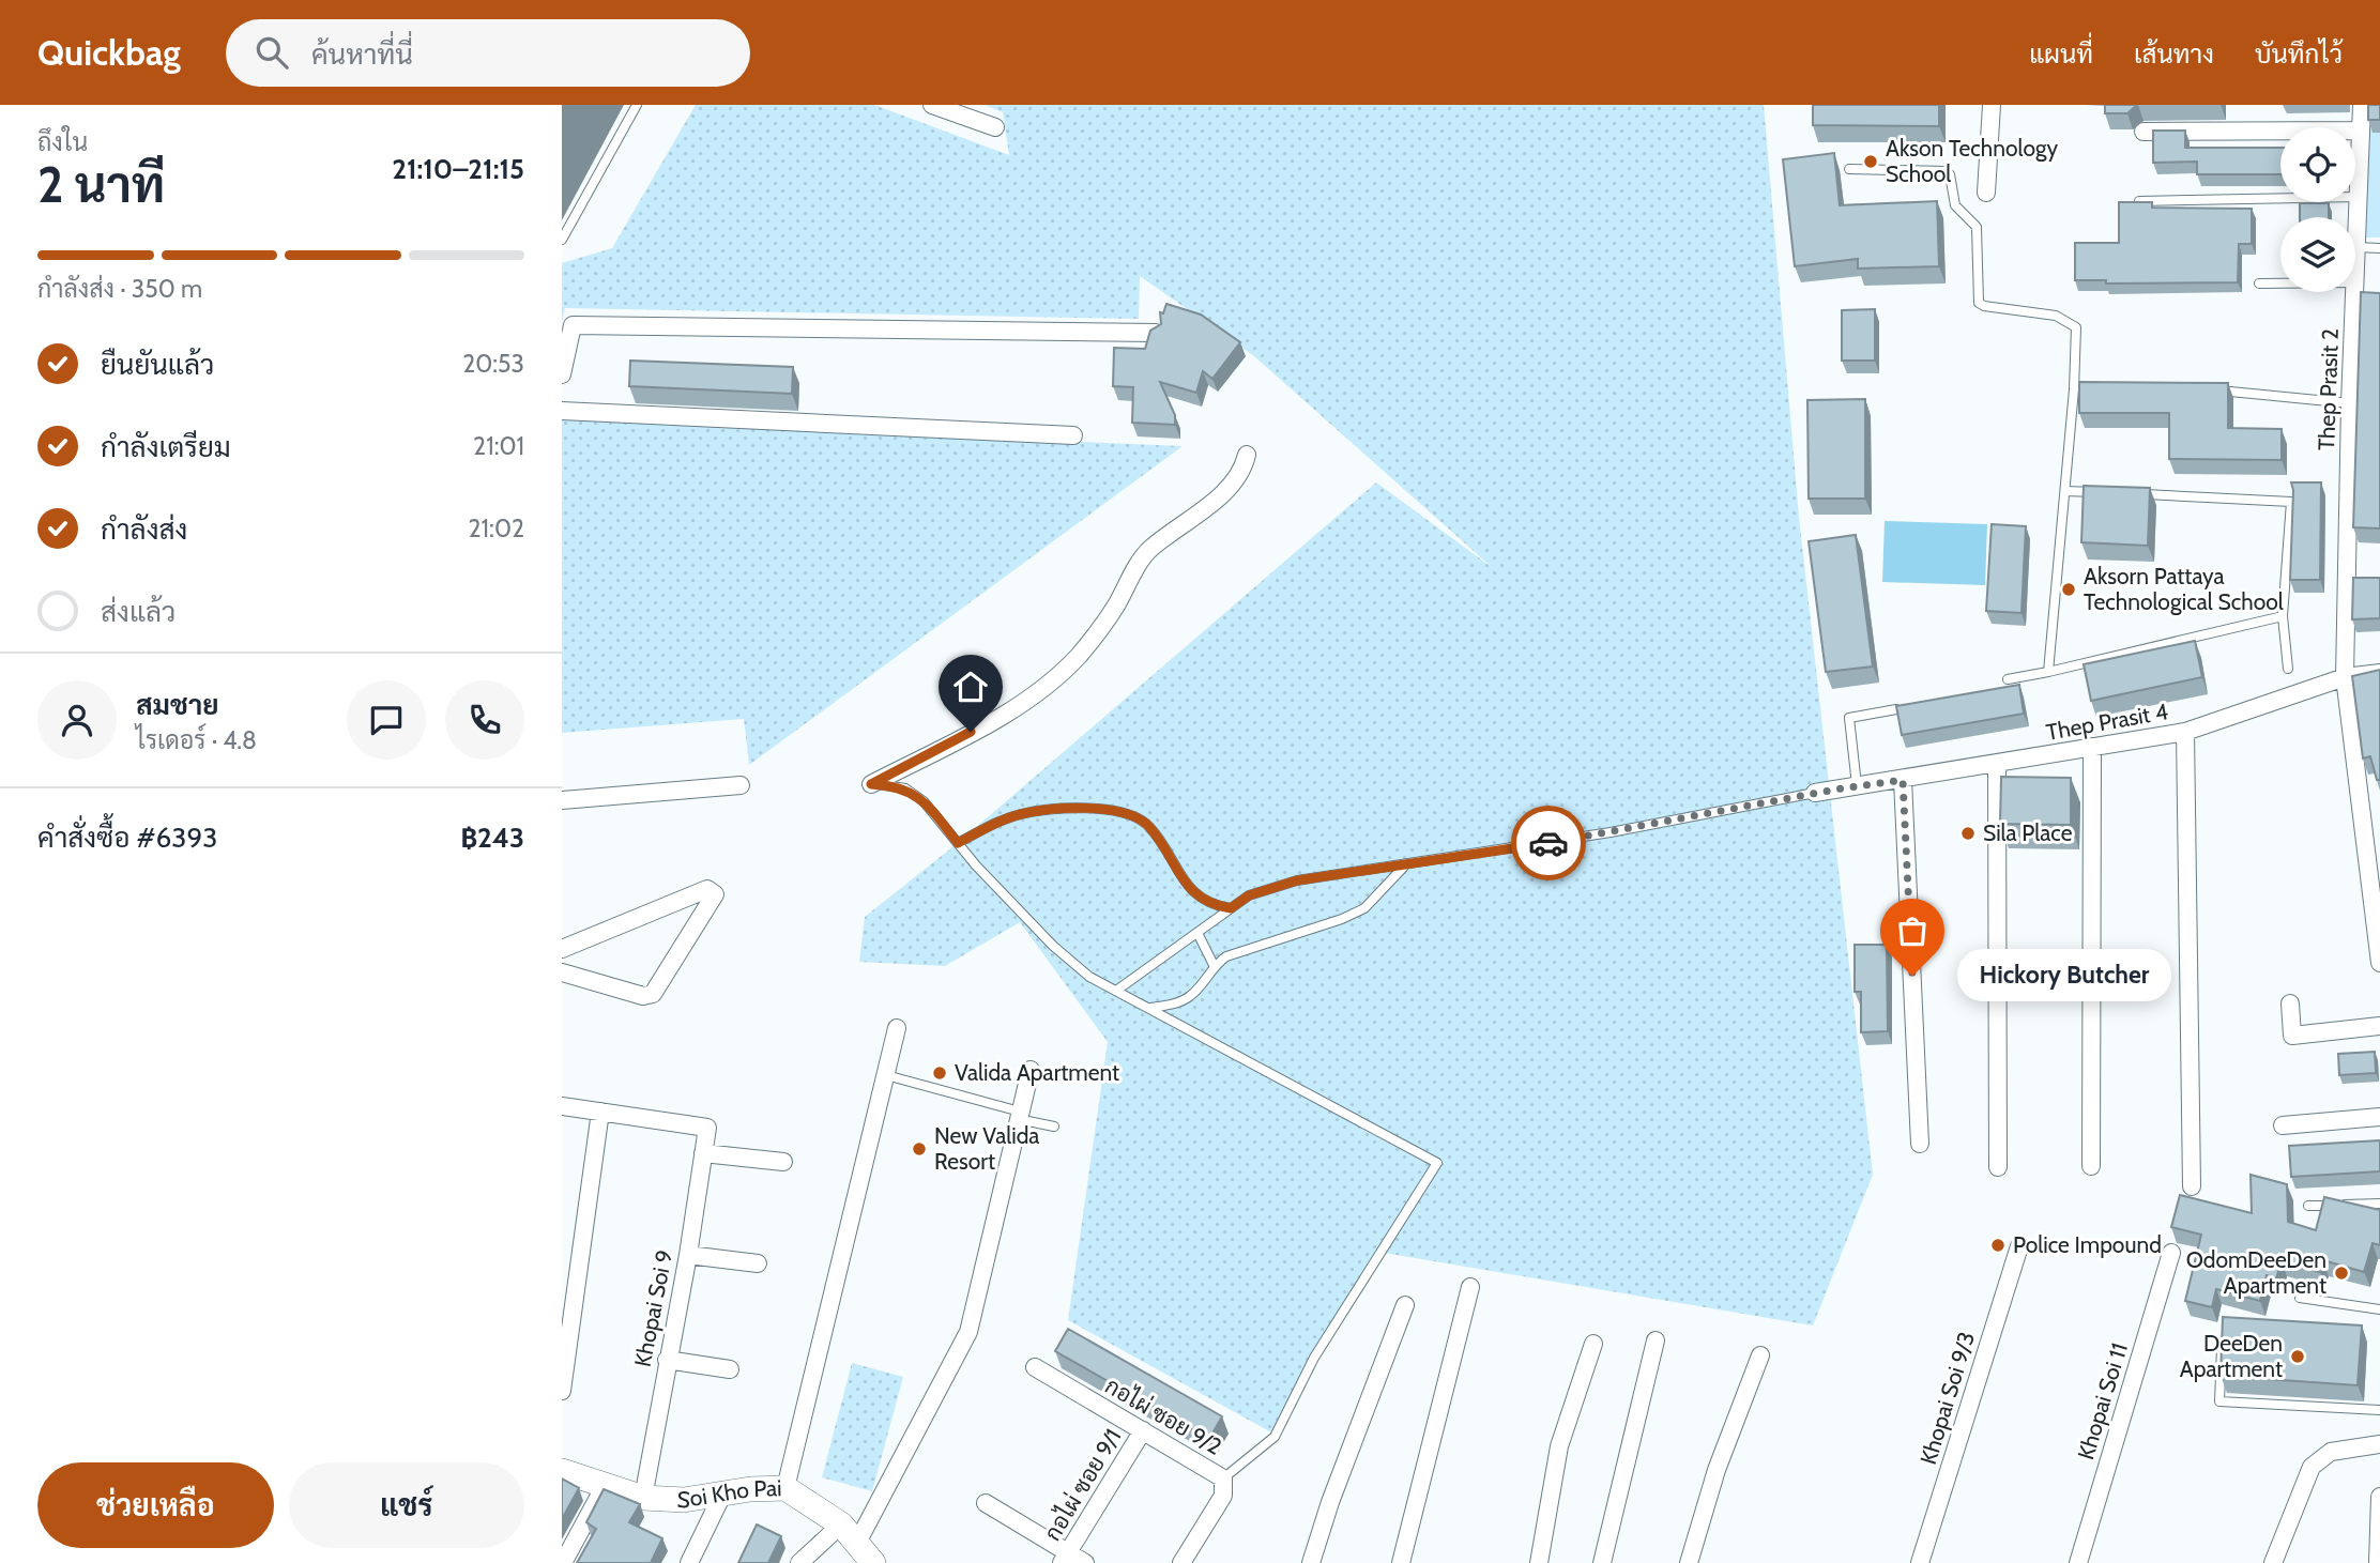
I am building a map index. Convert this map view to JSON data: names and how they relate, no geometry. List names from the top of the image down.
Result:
{
  "streets": {
    "street": [
      "Thep Prasit 2",
      "Thep Prasit 4",
      "Khopai Soi 9",
      "Khopai Soi 9/3",
      "Khopai Soi 11",
      "กอไผ่ ซอย 9/2",
      "กอไผ่ ซอย 9/1",
      "Soi Kho Pai"
    ]
  },
  "crossings": [
    ["Thep Prasit 2", "Thep Prasit 4"],
    ["Khopai Soi 9", "Soi Kho Pai"],
    ["กอไผ่ ซอย 9/2", "กอไผ่ ซอย 9/1"]
  ],
  "places": [
    "Akson Technology School",
    "Aksorn Pattaya Technological School",
    "Sila Place",
    "Hickory Butcher",
    "Valida Apartment",
    "New Valida Resort",
    "Police Impound",
    "OdomDeeDen Apartment",
    "DeeDen Apartment"
  ],
  "page": {
    "header": "Quickbag",
    "search": "ค้นหาที่นี่",
    "nav": ["แผนที่", "เส้นทาง", "บันทึกไว้"],
    "heading": ["2 นาที", "ถึงใน", "21:10–21:15"],
    "panel": [
      "สมชาย",
      "ไรเดอร์ · 4.8",
      "คำสั่งซื้อ #6393",
      "฿243"
    ],
    "bar": "กำลังส่ง · 350 m",
    "list": [
      ["ยืนยันแล้ว", "20:53"],
      ["กำลังเตรียม", "21:01"],
      ["กำลังส่ง", "21:02"],
      "ส่งแล้ว"
    ],
    "bubble": "Hickory Butcher",
    "buttons": ["ช่วยเหลือ", "แชร์"]
  }
}
